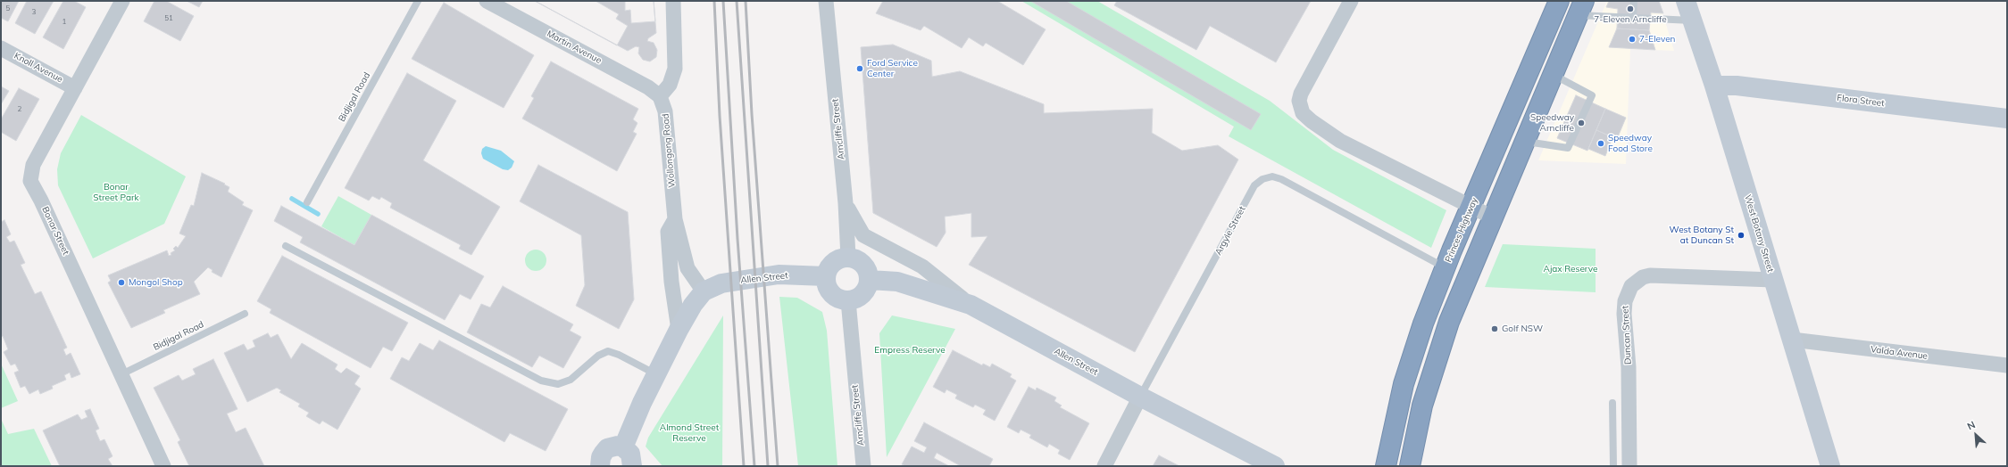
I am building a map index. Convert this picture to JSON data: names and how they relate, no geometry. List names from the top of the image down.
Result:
{
  "streets": {
    "highway": ["Princes Highway"],
    "street": [
      "Martin Avenue",
      "Knoll Avenue",
      "Flora Street",
      "Arncliffe Street",
      "Wollongong Road",
      "Bonar Street",
      "Argyle Street",
      "West Botany Street",
      "Allen Street",
      "Duncan Street",
      "Valda Avenue"
    ],
    "lane": ["Bidjigal Road"]
  },
  "crossings": [
    ["Martin Avenue", "Wollongong Road"],
    ["Knoll Avenue", "Bonar Street"],
    ["Bidjigal Road", "Bonar Street"],
    ["Flora Street", "West Botany Street"],
    ["Arncliffe Street", "Allen Street"],
    ["Wollongong Road", "Allen Street"],
    ["Princes Highway", "Argyle Street"],
    ["Argyle Street", "Allen Street"],
    ["West Botany Street", "Duncan Street"],
    ["West Botany Street", "Valda Avenue"]
  ],
  "parks": [
    "Bonar Street Park",
    "Ajax Reserve",
    "Empress Reserve",
    "Almond Street Reserve"
  ],
  "places": [
    "7-Eleven Arncliffe",
    "7-Eleven",
    "Ford Service Center",
    "Speedway Arncliffe",
    "Speedway Food Store",
    "West Botany St at Duncan St",
    "Mongol Shop",
    "Golf NSW"
  ],
  "house_numbers": [
    "5",
    "3",
    "51",
    "1",
    "2"
  ],
  "north": "top left"
}
